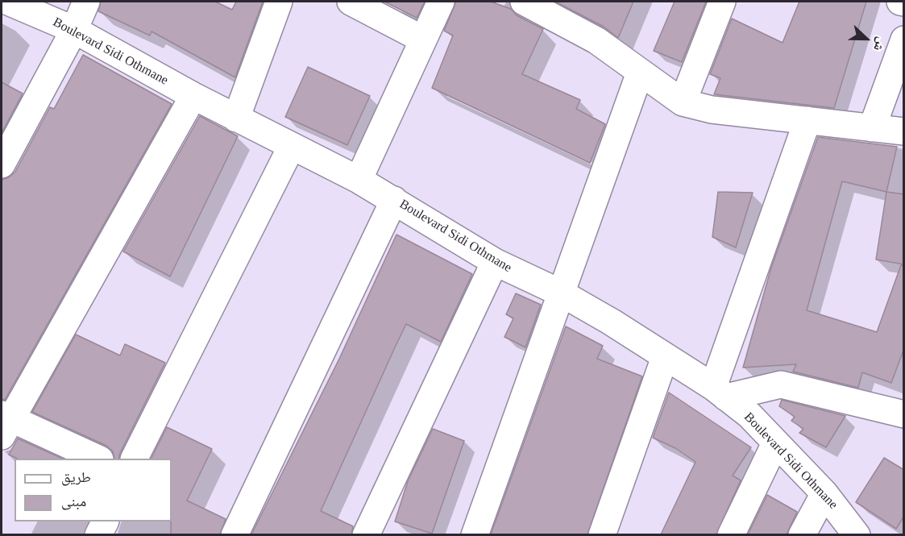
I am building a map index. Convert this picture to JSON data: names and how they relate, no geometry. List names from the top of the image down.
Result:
{
  "streets": {
    "street": ["Boulevard Sidi Othmane"]
  },
  "legend": ["طريق", "مبنى"],
  "north": "right"
}
